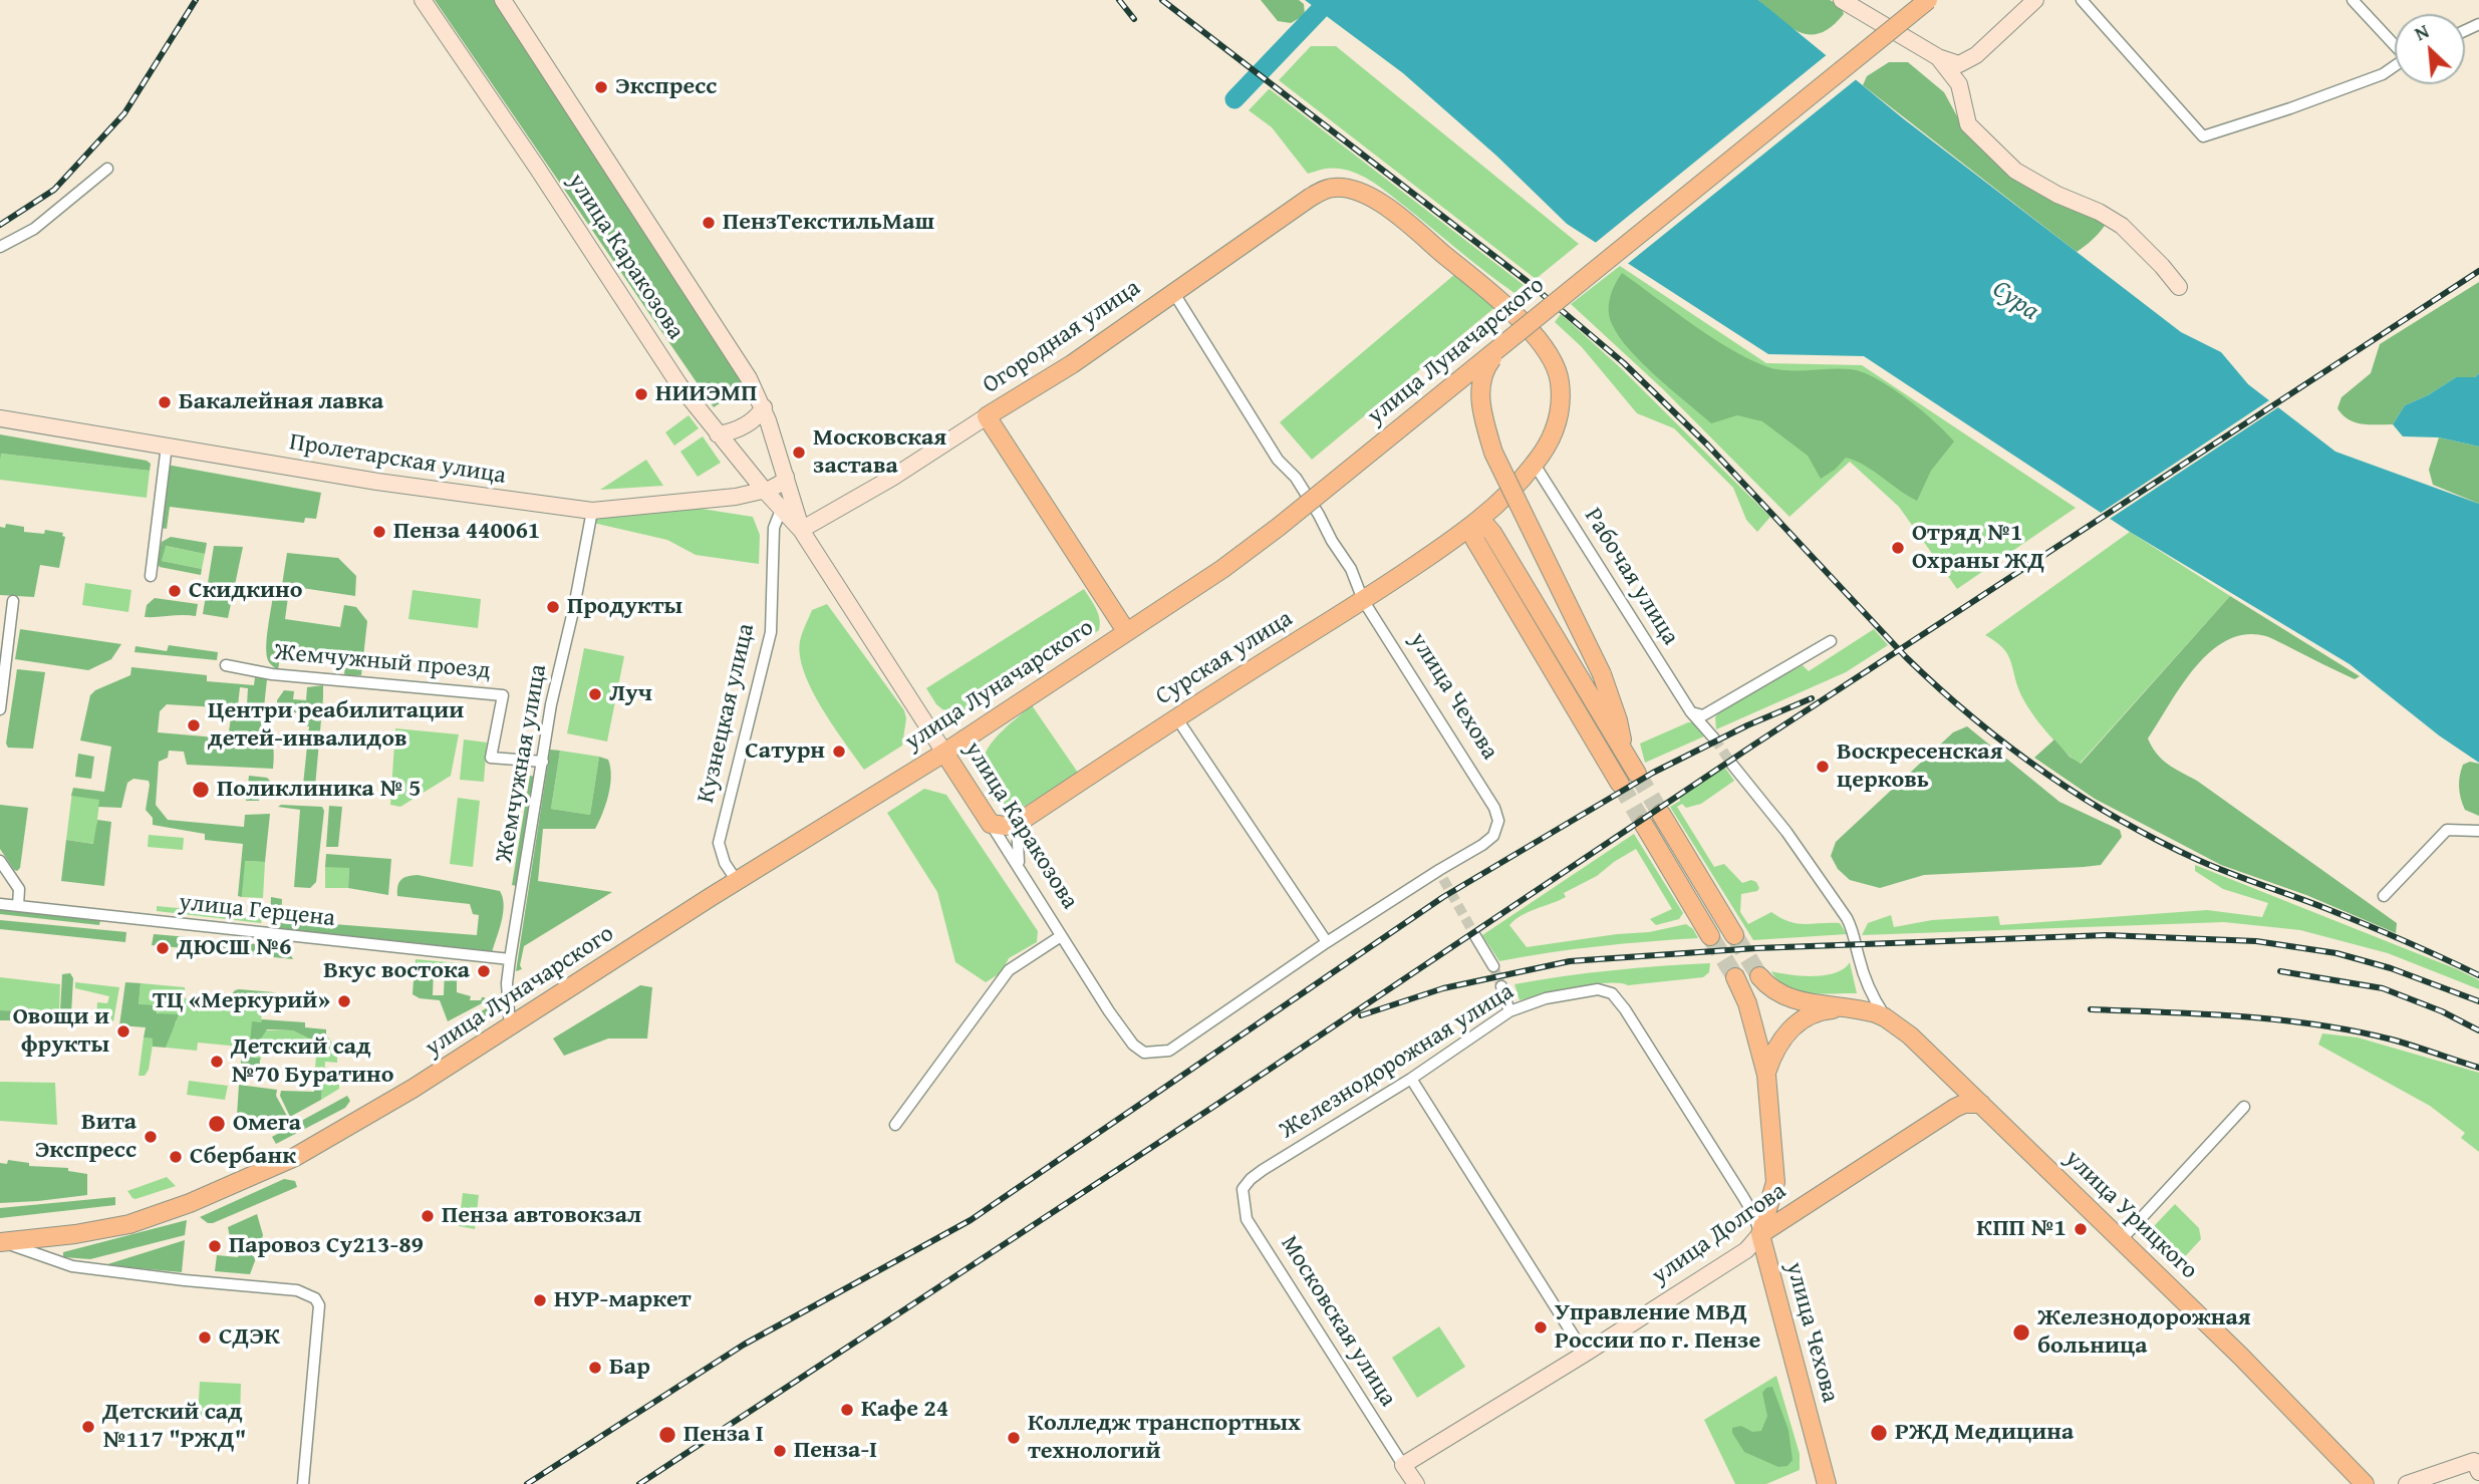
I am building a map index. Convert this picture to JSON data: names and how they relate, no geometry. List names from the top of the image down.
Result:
{
  "streets": {
    "main road": [
      "улица Каракозова",
      "Огородная улица",
      "улица Луначарского",
      "Пролетарская улица",
      "Сурская улица",
      "улица Чехова",
      "улица Урицкого",
      "улица Долгова",
      "Московская улица"
    ],
    "street": [
      "Рабочая улица",
      "Жемчужный проезд",
      "Кузнецкая улица",
      "Жемчужная улица",
      "улица Герцена",
      "Железнодорожная улица"
    ]
  },
  "crossings": [
    ["улица Каракозова", "Огородная улица"],
    ["улица Каракозова", "улица Луначарского"],
    ["улица Каракозова", "Пролетарская улица"],
    ["улица Каракозова", "улица Чехова"],
    ["улица Каракозова", "Кузнецкая улица"],
    ["Огородная улица", "Сурская улица"],
    ["Огородная улица", "улица Чехова"],
    ["улица Луначарского", "Кузнецкая улица"],
    ["улица Луначарского", "Жемчужная улица"],
    ["Пролетарская улица", "Жемчужная улица"],
    ["Рабочая улица", "Сурская улица"],
    ["Сурская улица", "улица Чехова"],
    ["Жемчужный проезд", "Жемчужная улица"],
    ["улица Чехова", "Железнодорожная улица"],
    ["улица Чехова", "улица Долгова"],
    ["Жемчужная улица", "улица Герцена"],
    ["Железнодорожная улица", "Московская улица"],
    ["улица Урицкого", "улица Долгова"],
    ["улица Долгова", "Московская улица"]
  ],
  "water": ["Сура"],
  "places": [
    "Экспресс",
    "ПензТекстильМаш",
    "НИИЭМП",
    "Бакалейная лавка",
    "Московская застава",
    "Пенза 440061",
    "Отряд №1 Охраны ЖД",
    "Скидкино",
    "Продукты",
    "Луч",
    "Центри реабилитации детей-инвалидов",
    "Сатурн",
    "Воскресенская церковь",
    "Поликлиника № 5",
    "ДЮСШ №6",
    "Вкус востока",
    "ТЦ «Меркурий»",
    "Овощи и фрукты",
    "Детский сад №70 Буратино",
    "Омега",
    "Вита Экспресс",
    "Сбербанк",
    "Пенза автовокзал",
    "КПП №1",
    "Паровоз Су213-89",
    "НУР-маркет",
    "Управление МВД России по г. Пензе",
    "Железнодорожная больница",
    "СДЭК",
    "Бар",
    "Кафе 24",
    "Детский сад №117 \"РЖД\"",
    "РЖД Медицина",
    "Пенза I",
    "Колледж транспортных технологий",
    "Пенза-I"
  ],
  "north": "top left"
}
